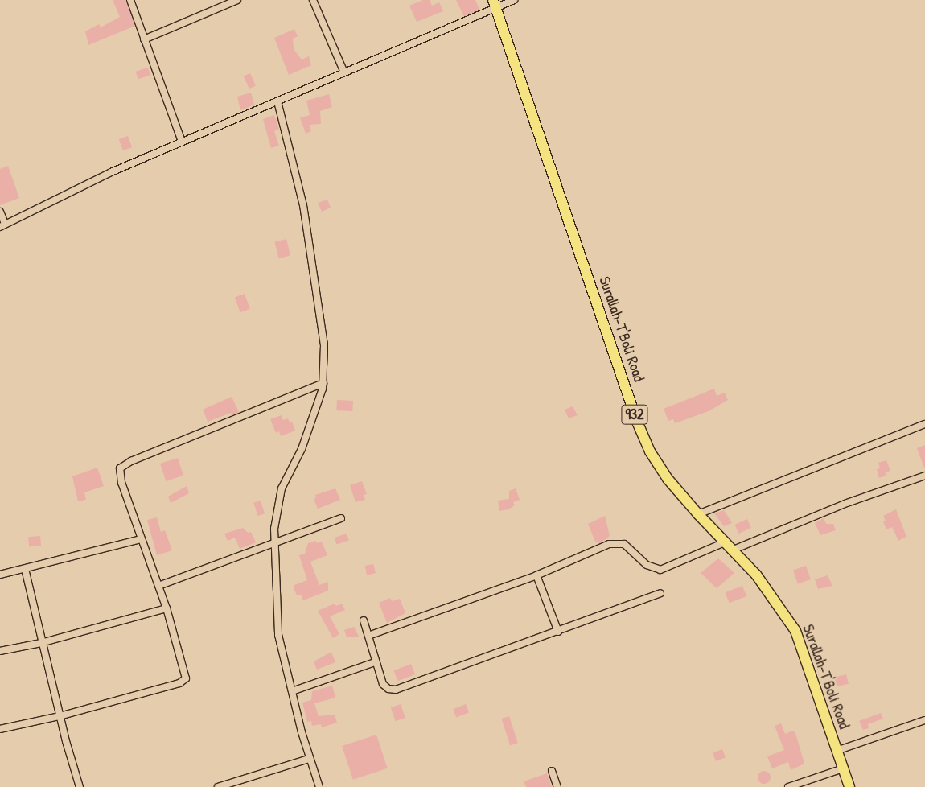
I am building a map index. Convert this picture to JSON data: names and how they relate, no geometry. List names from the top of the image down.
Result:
{
  "streets": {
    "main road": ["Surallah-T'Boli Road", "932"]
  }
}
